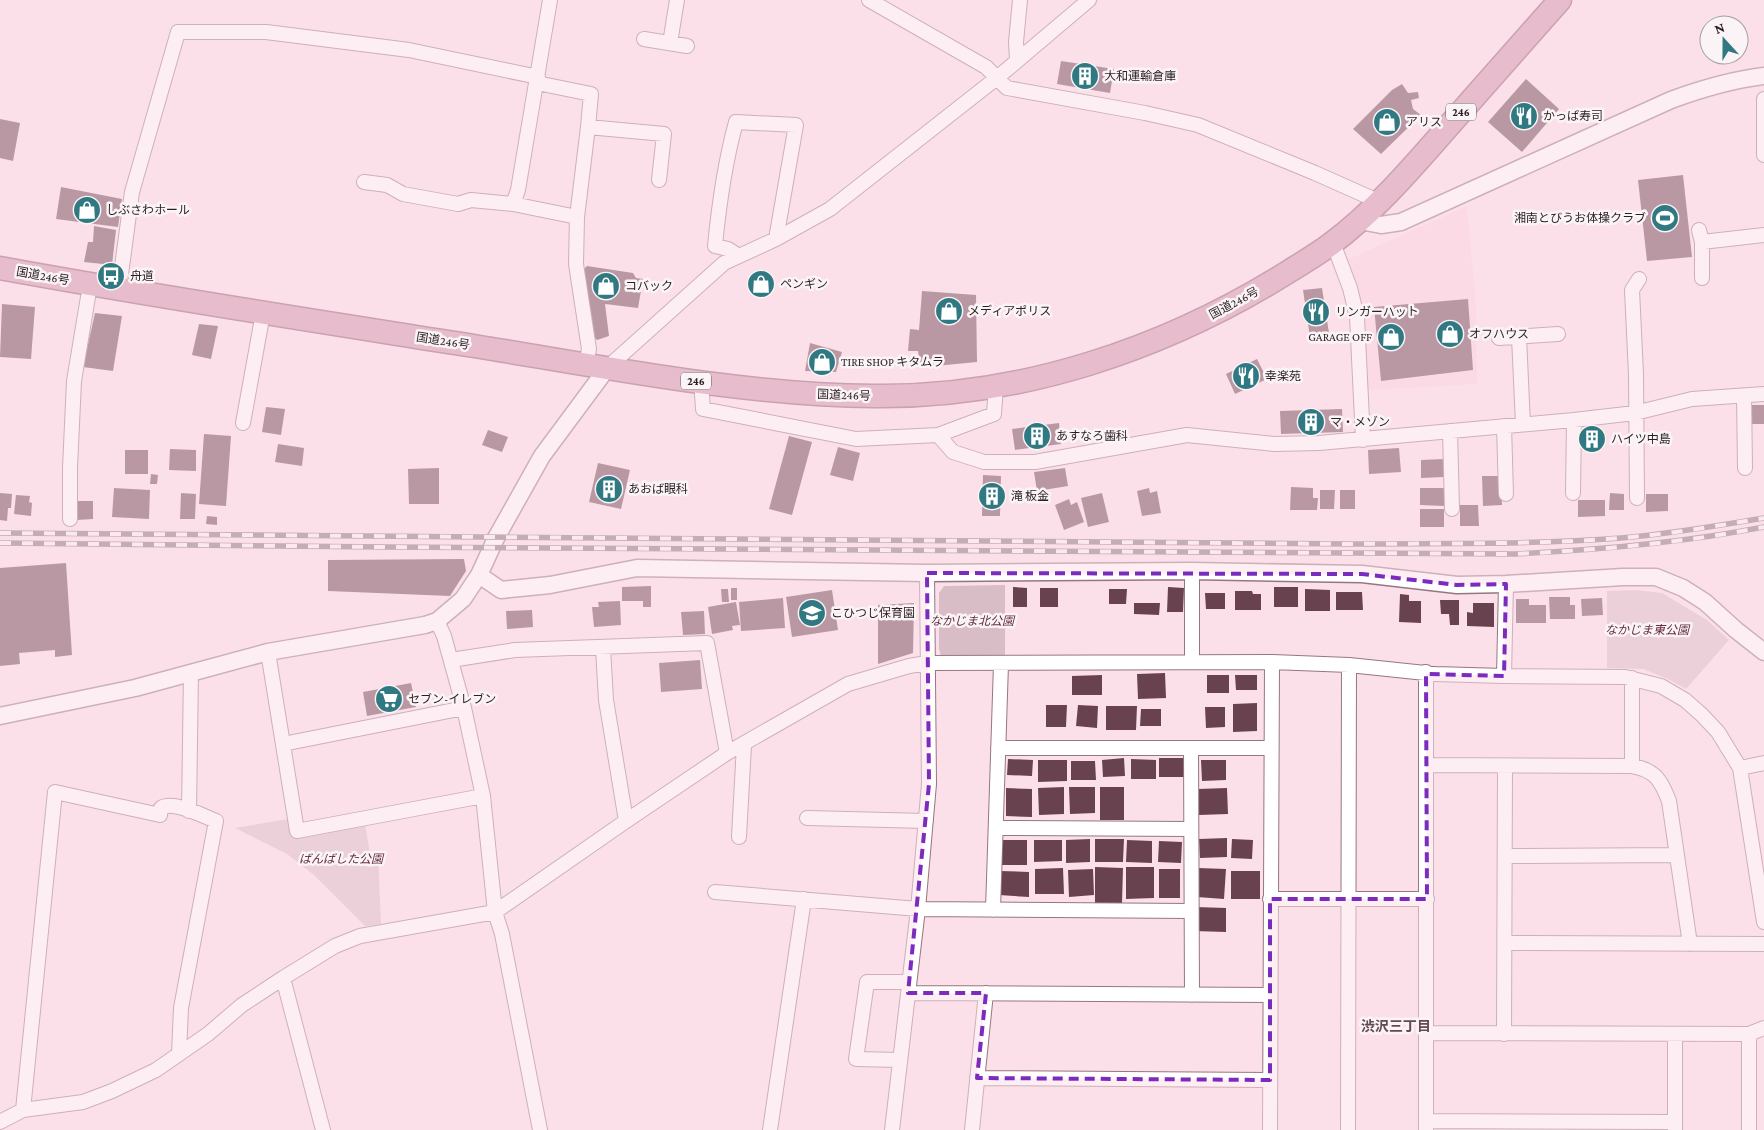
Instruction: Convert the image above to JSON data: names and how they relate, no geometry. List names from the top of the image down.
{
  "streets": {
    "highway": ["246", "国道246号"]
  },
  "districts": ["渋沢三丁目"],
  "parks": ["なかじま北公園", "なかじま東公園", "ばんばした公園"],
  "places": {
    "building": [
      "大和運輸倉庫",
      "マ・メゾン",
      "あすなろ歯科",
      "ハイツ中島",
      "あおば眼科",
      "滝 板金"
    ],
    "restaurant": ["かっぱ寿司", "リンガーハット", "幸楽苑"],
    "shop": [
      "アリス",
      "しぶさわホール",
      "ペンギン",
      "コバック",
      "メディアポリス",
      "オフハウス",
      "GARAGE OFF",
      "TIRE SHOP キタムラ"
    ],
    "sports": ["湘南とびうお体操クラブ"],
    "bus stop": ["舟道"],
    "school or university": ["こひつじ保育園"],
    "supermarket": ["セブン-イレブン"]
  },
  "north": "top"
}
